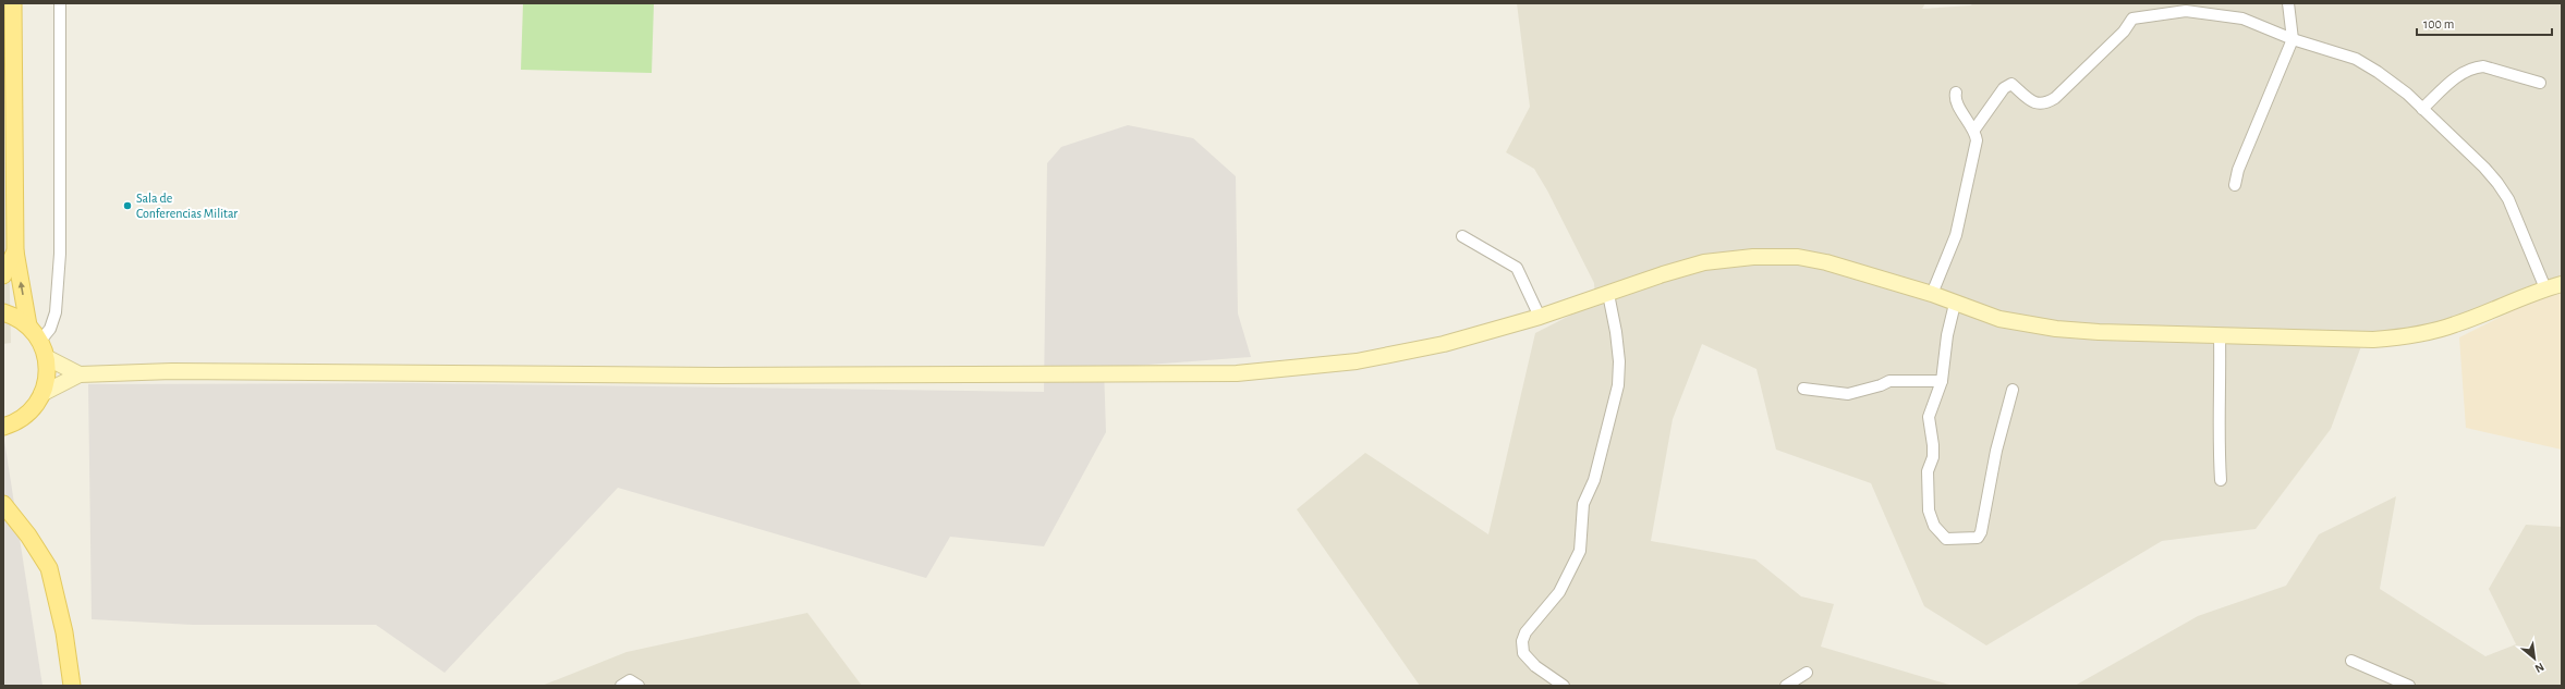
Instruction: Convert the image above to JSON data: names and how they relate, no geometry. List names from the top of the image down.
{
  "places": ["Sala de Conferencias Militar"],
  "scale_bar": "100 m",
  "north": "bottom right"
}
